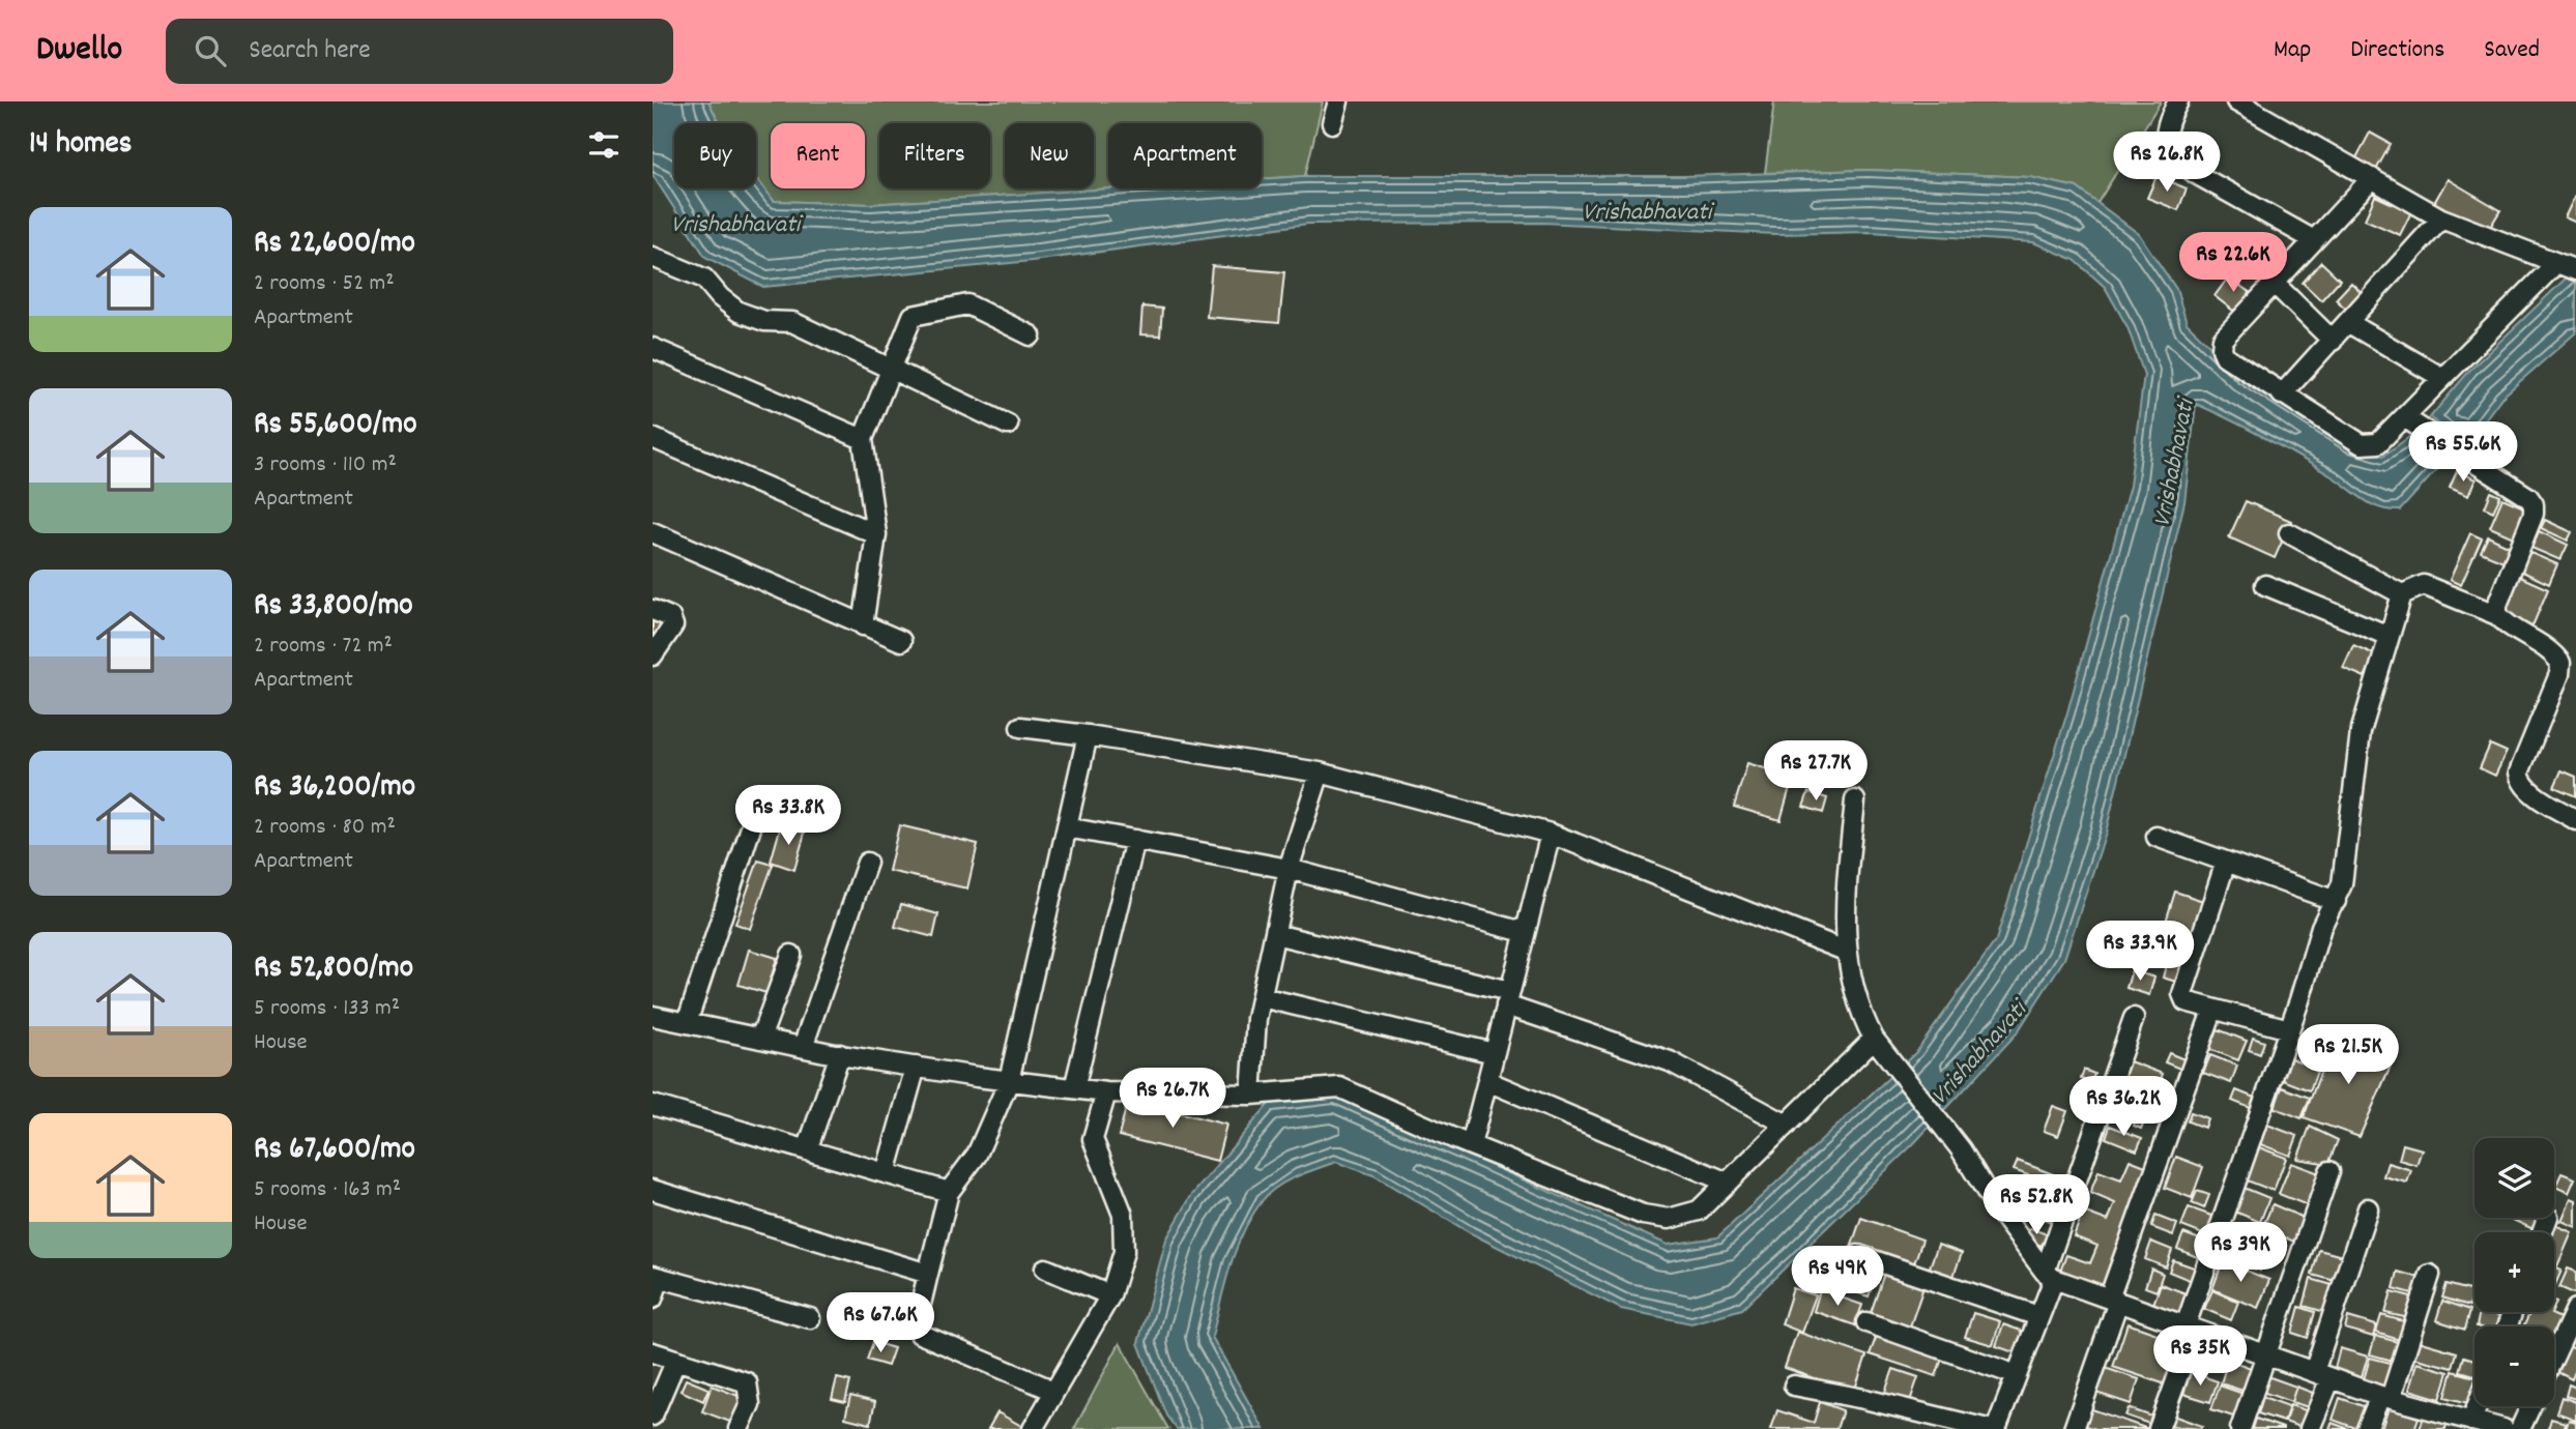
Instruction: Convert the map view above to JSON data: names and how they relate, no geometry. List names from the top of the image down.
{
  "water": ["Vrishabhavati"],
  "page": {
    "header": "Dwello",
    "search": "Search here",
    "nav": ["Map", "Directions", "Saved"],
    "heading": "14 homes",
    "chip": [
      "Buy",
      "Rent",
      "Filters",
      "New",
      "Apartment"
    ],
    "price": [
      "Rs 26.8K",
      "Rs 22.6K",
      "Rs 55.6K",
      "Rs 27.7K",
      "Rs 33.8K",
      "Rs 33.9K",
      "Rs 21.5K",
      "Rs 26.7K",
      "Rs 36.2K",
      "Rs 52.8K",
      "Rs 39K",
      "Rs 49K",
      "Rs 67.6K",
      "Rs 35K"
    ],
    "list": [
      {
        "name": "Rs 22,600/mo",
        "note": "2 rooms · 52 m² · Apartment"
      },
      {
        "name": "Rs 55,600/mo",
        "note": "3 rooms · 110 m² · Apartment"
      },
      {
        "name": "Rs 33,800/mo",
        "note": "2 rooms · 72 m² · Apartment"
      },
      {
        "name": "Rs 36,200/mo",
        "note": "2 rooms · 80 m² · Apartment"
      },
      {
        "name": "Rs 52,800/mo",
        "note": "5 rooms · 133 m² · House"
      },
      {
        "name": "Rs 67,600/mo",
        "note": "5 rooms · 163 m² · House"
      }
    ],
    "map_buttons": ["+", "−"]
  }
}
